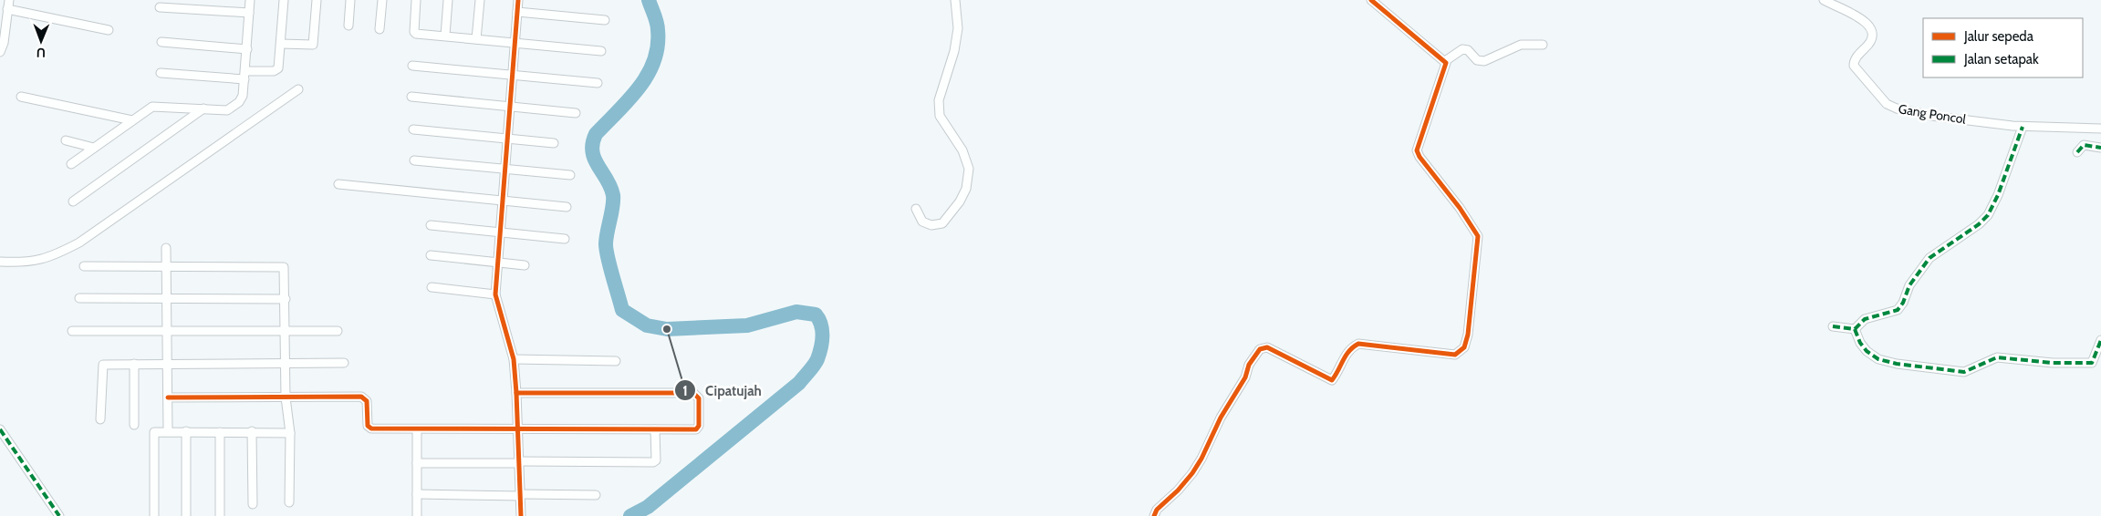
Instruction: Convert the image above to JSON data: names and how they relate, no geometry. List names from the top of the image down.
{
  "streets": {
    "street": ["Gang Poncol"]
  },
  "places": ["Cipatujah"],
  "legend": ["Jalur sepeda", "Jalan setapak"],
  "north": "bottom"
}
